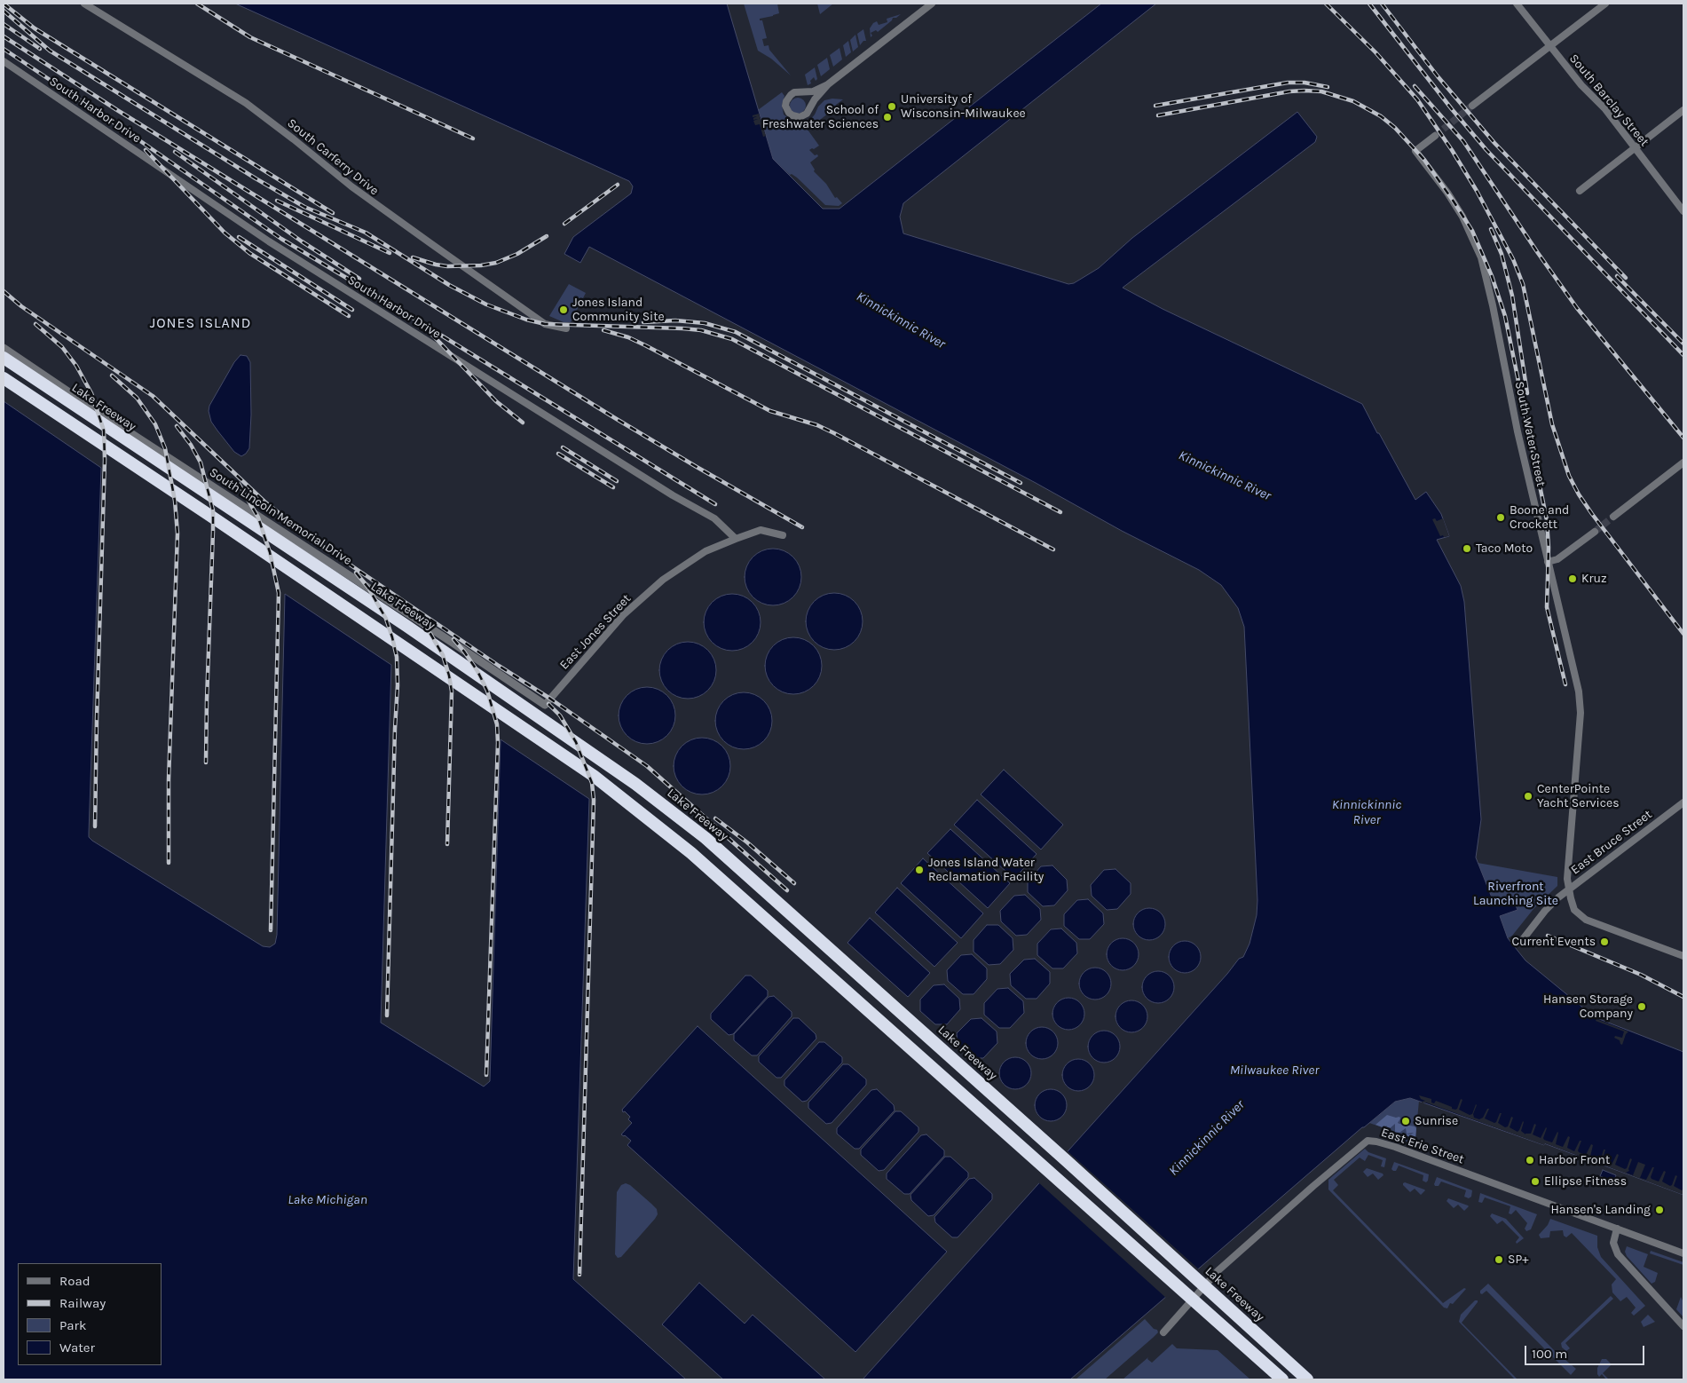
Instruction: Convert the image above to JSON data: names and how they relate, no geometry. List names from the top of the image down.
{
  "streets": {
    "highway": ["Lake Freeway"],
    "street": [
      "South Barclay Street",
      "South Harbor Drive",
      "South Carferry Drive",
      "South Water Street",
      "South Lincoln Memorial Drive",
      "East Jones Street",
      "East Bruce Street",
      "East Erie Street"
    ]
  },
  "crossings": [
    ["South Harbor Drive", "East Jones Street"],
    ["South Water Street", "East Bruce Street"],
    ["South Lincoln Memorial Drive", "East Jones Street"]
  ],
  "districts": ["JONES ISLAND"],
  "water": ["Kinnickinnic River", "Milwaukee River", "Lake Michigan"],
  "parks": ["Riverfront Launching Site"],
  "places": [
    "University of Wisconsin-Milwaukee",
    "School of Freshwater Sciences",
    "Jones Island Community Site",
    "Boone and Crockett",
    "Taco Moto",
    "Kruz",
    "CenterPointe Yacht Services",
    "Jones Island Water Reclamation Facility",
    "Current Events",
    "Hansen Storage Company",
    "Sunrise",
    "Harbor Front",
    "Ellipse Fitness",
    "Hansen's Landing",
    "SP+"
  ],
  "legend": [
    "Road",
    "Railway",
    "Park",
    "Water"
  ],
  "scale_bar": "100 m"
}
